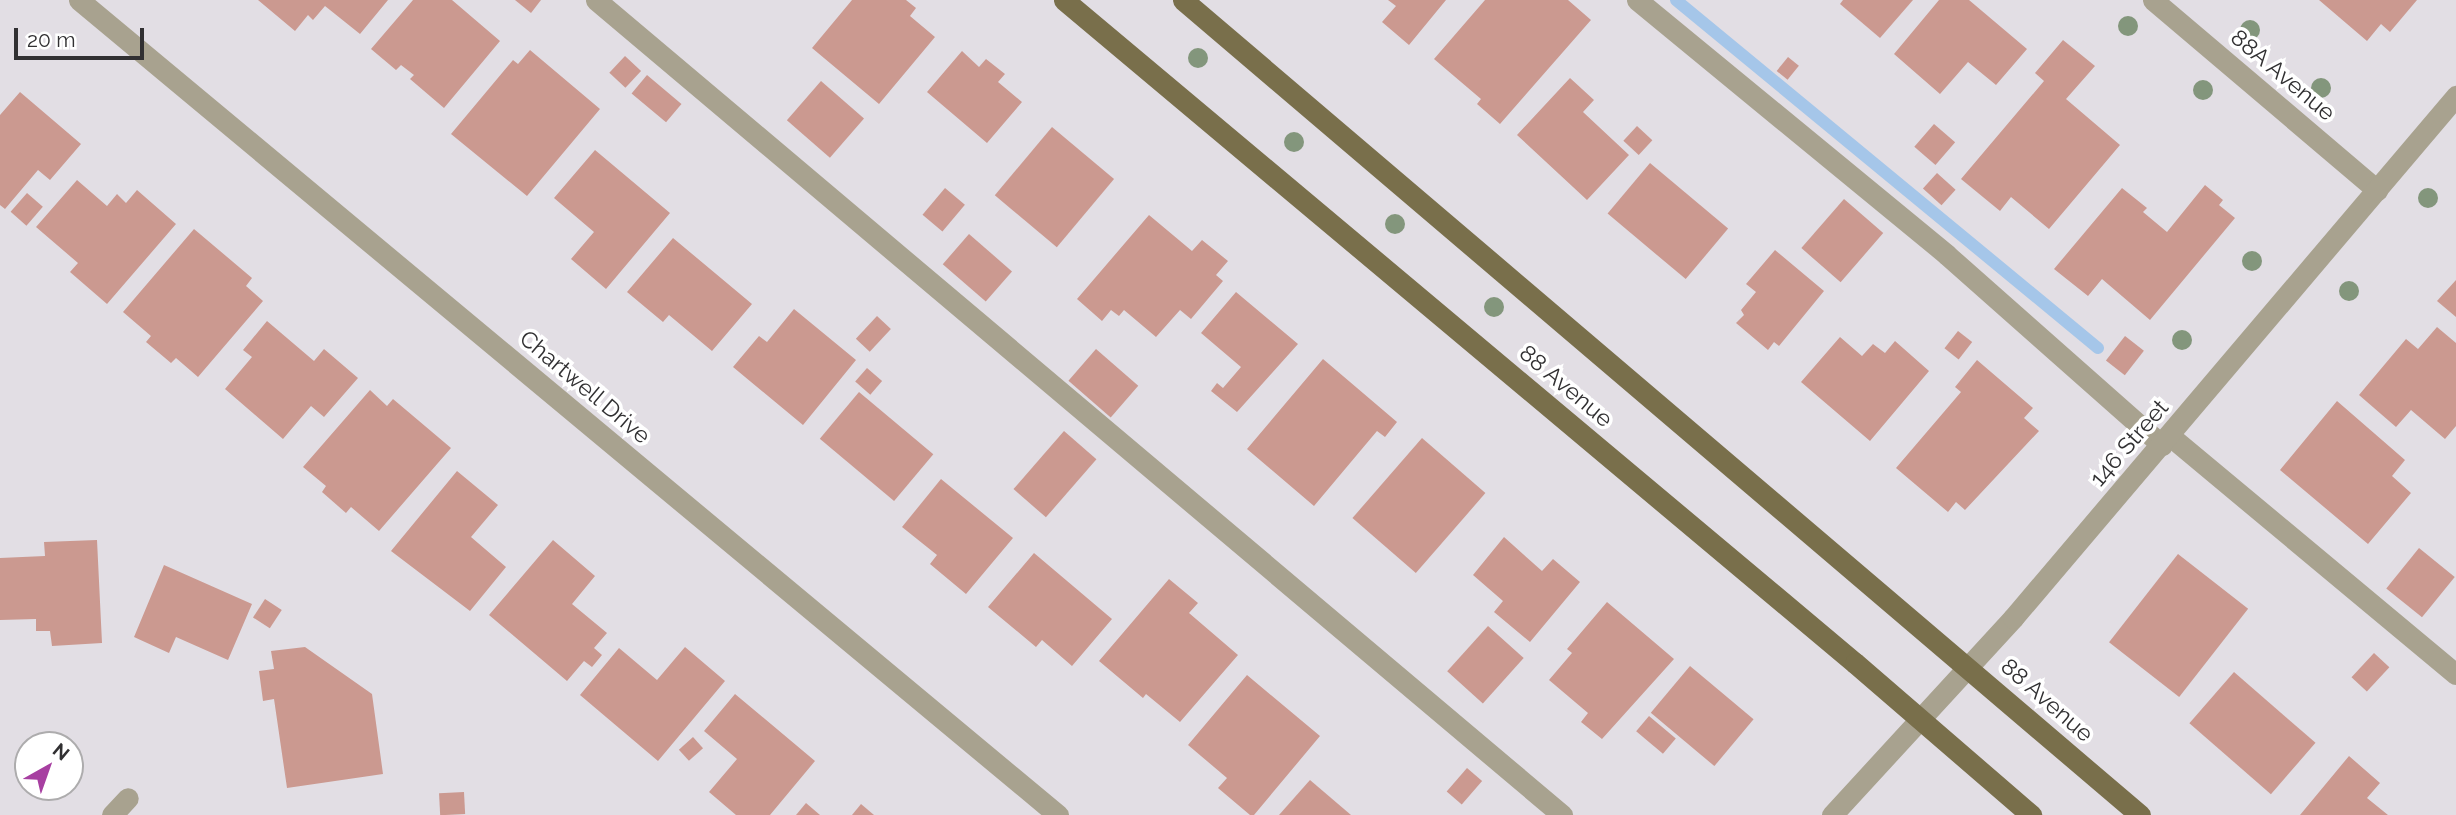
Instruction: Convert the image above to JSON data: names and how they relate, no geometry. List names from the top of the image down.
{
  "streets": {
    "main road": ["88 Avenue"],
    "street": ["88A Avenue", "Chartwell Drive", "146 Street"]
  },
  "crossings": [
    ["88A Avenue", "146 Street"],
    ["88 Avenue", "146 Street"]
  ],
  "scale_bar": "20 m",
  "north": "top right"
}
